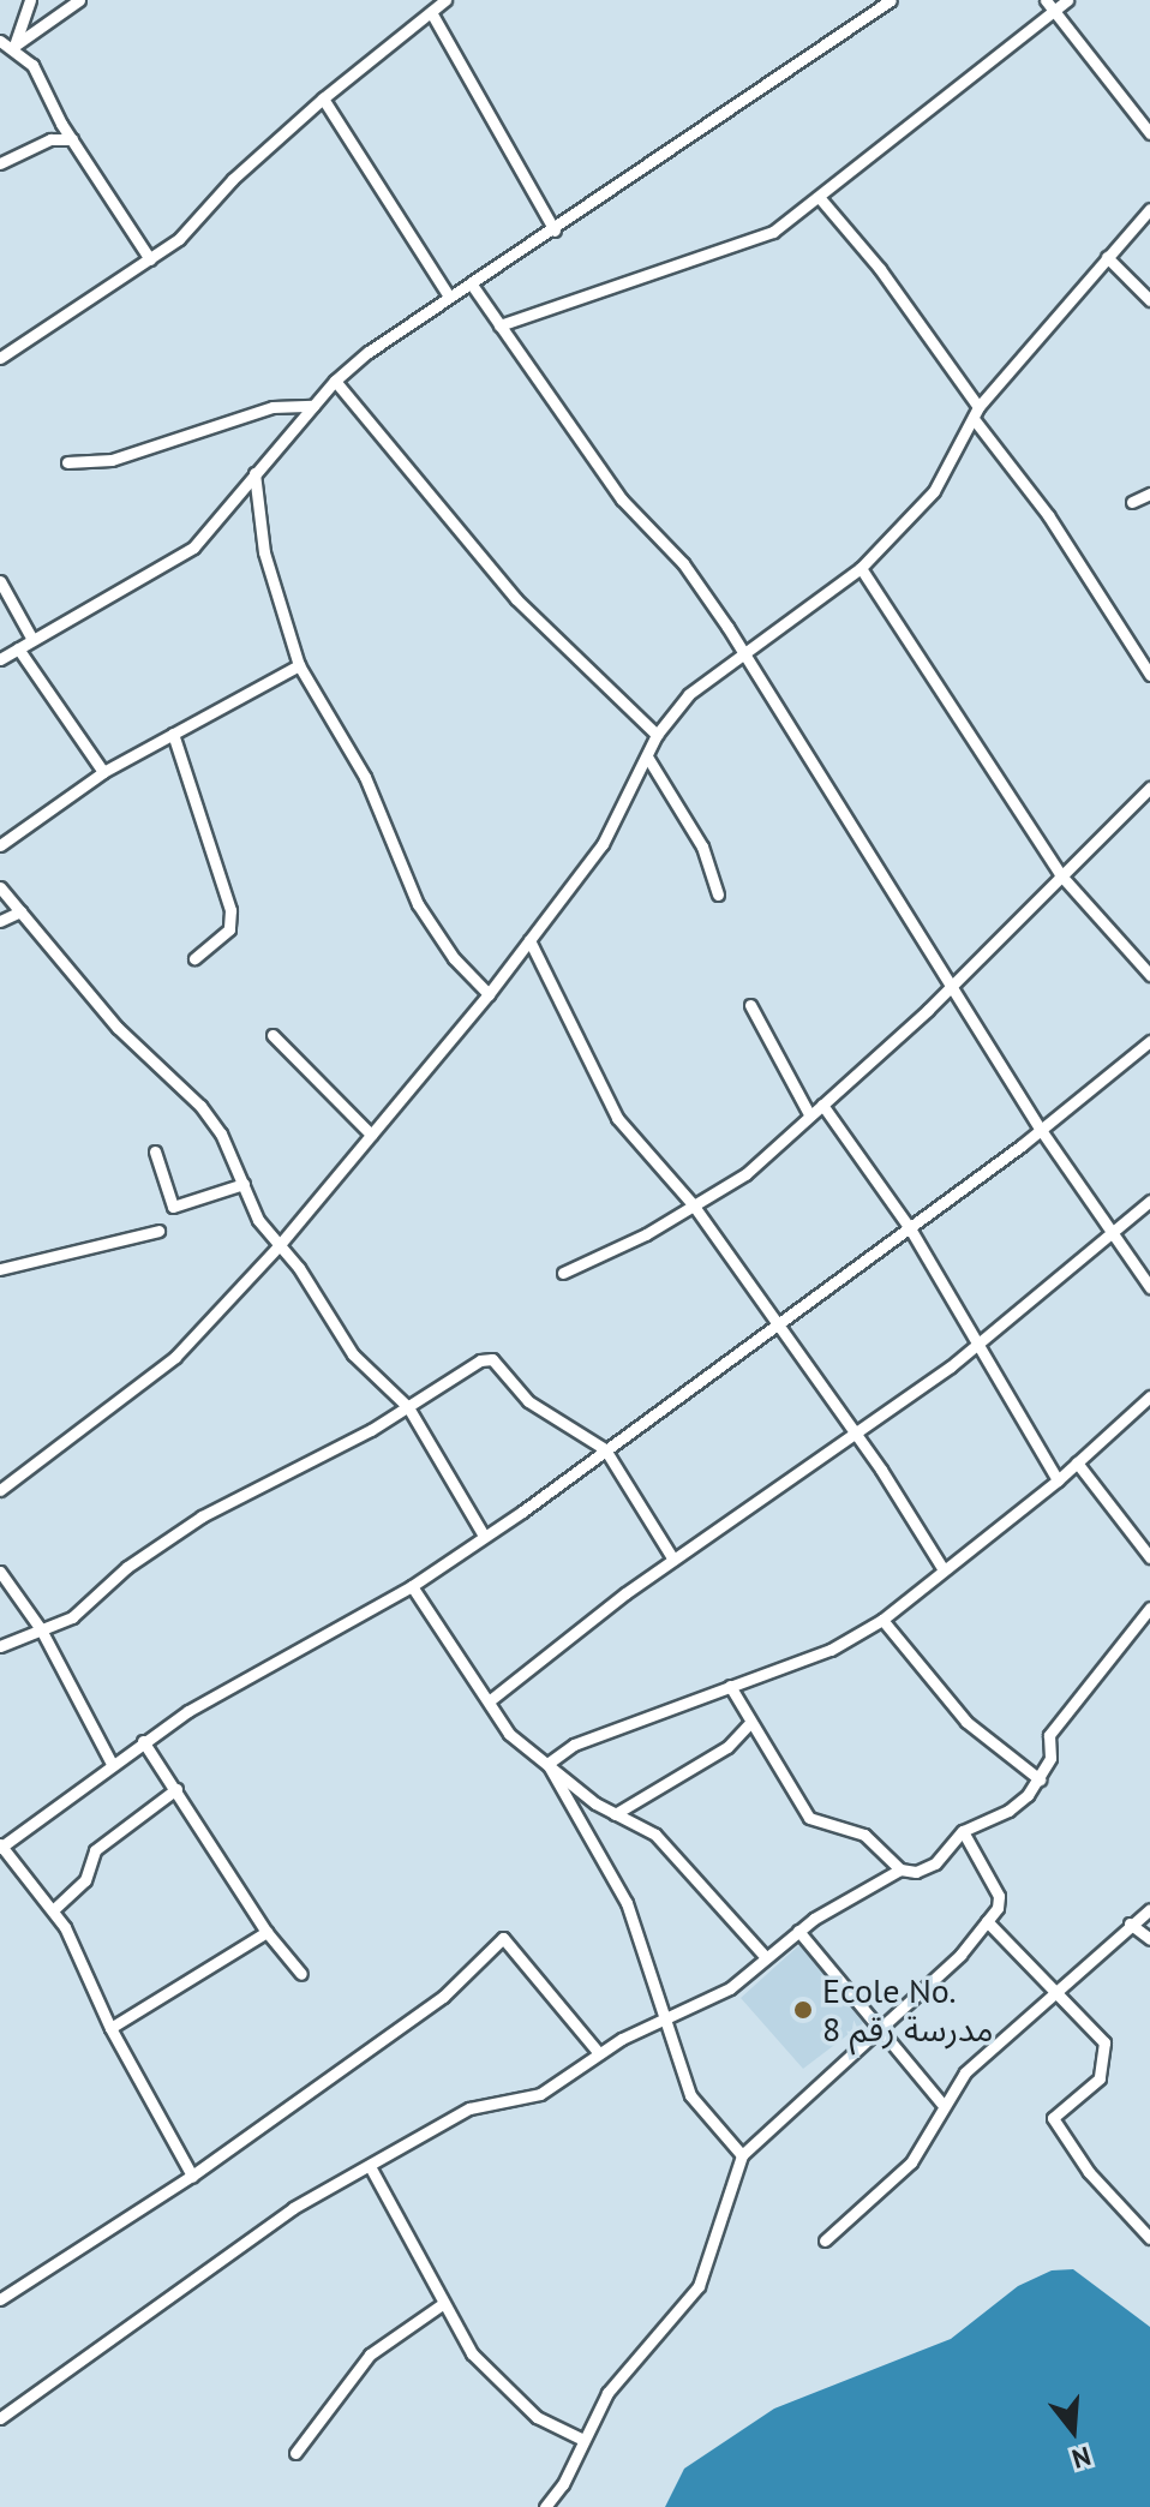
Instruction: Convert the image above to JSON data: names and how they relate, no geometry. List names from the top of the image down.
{
  "places": ["Ecole No. 8 مدرسة رقم"],
  "north": "bottom"
}
